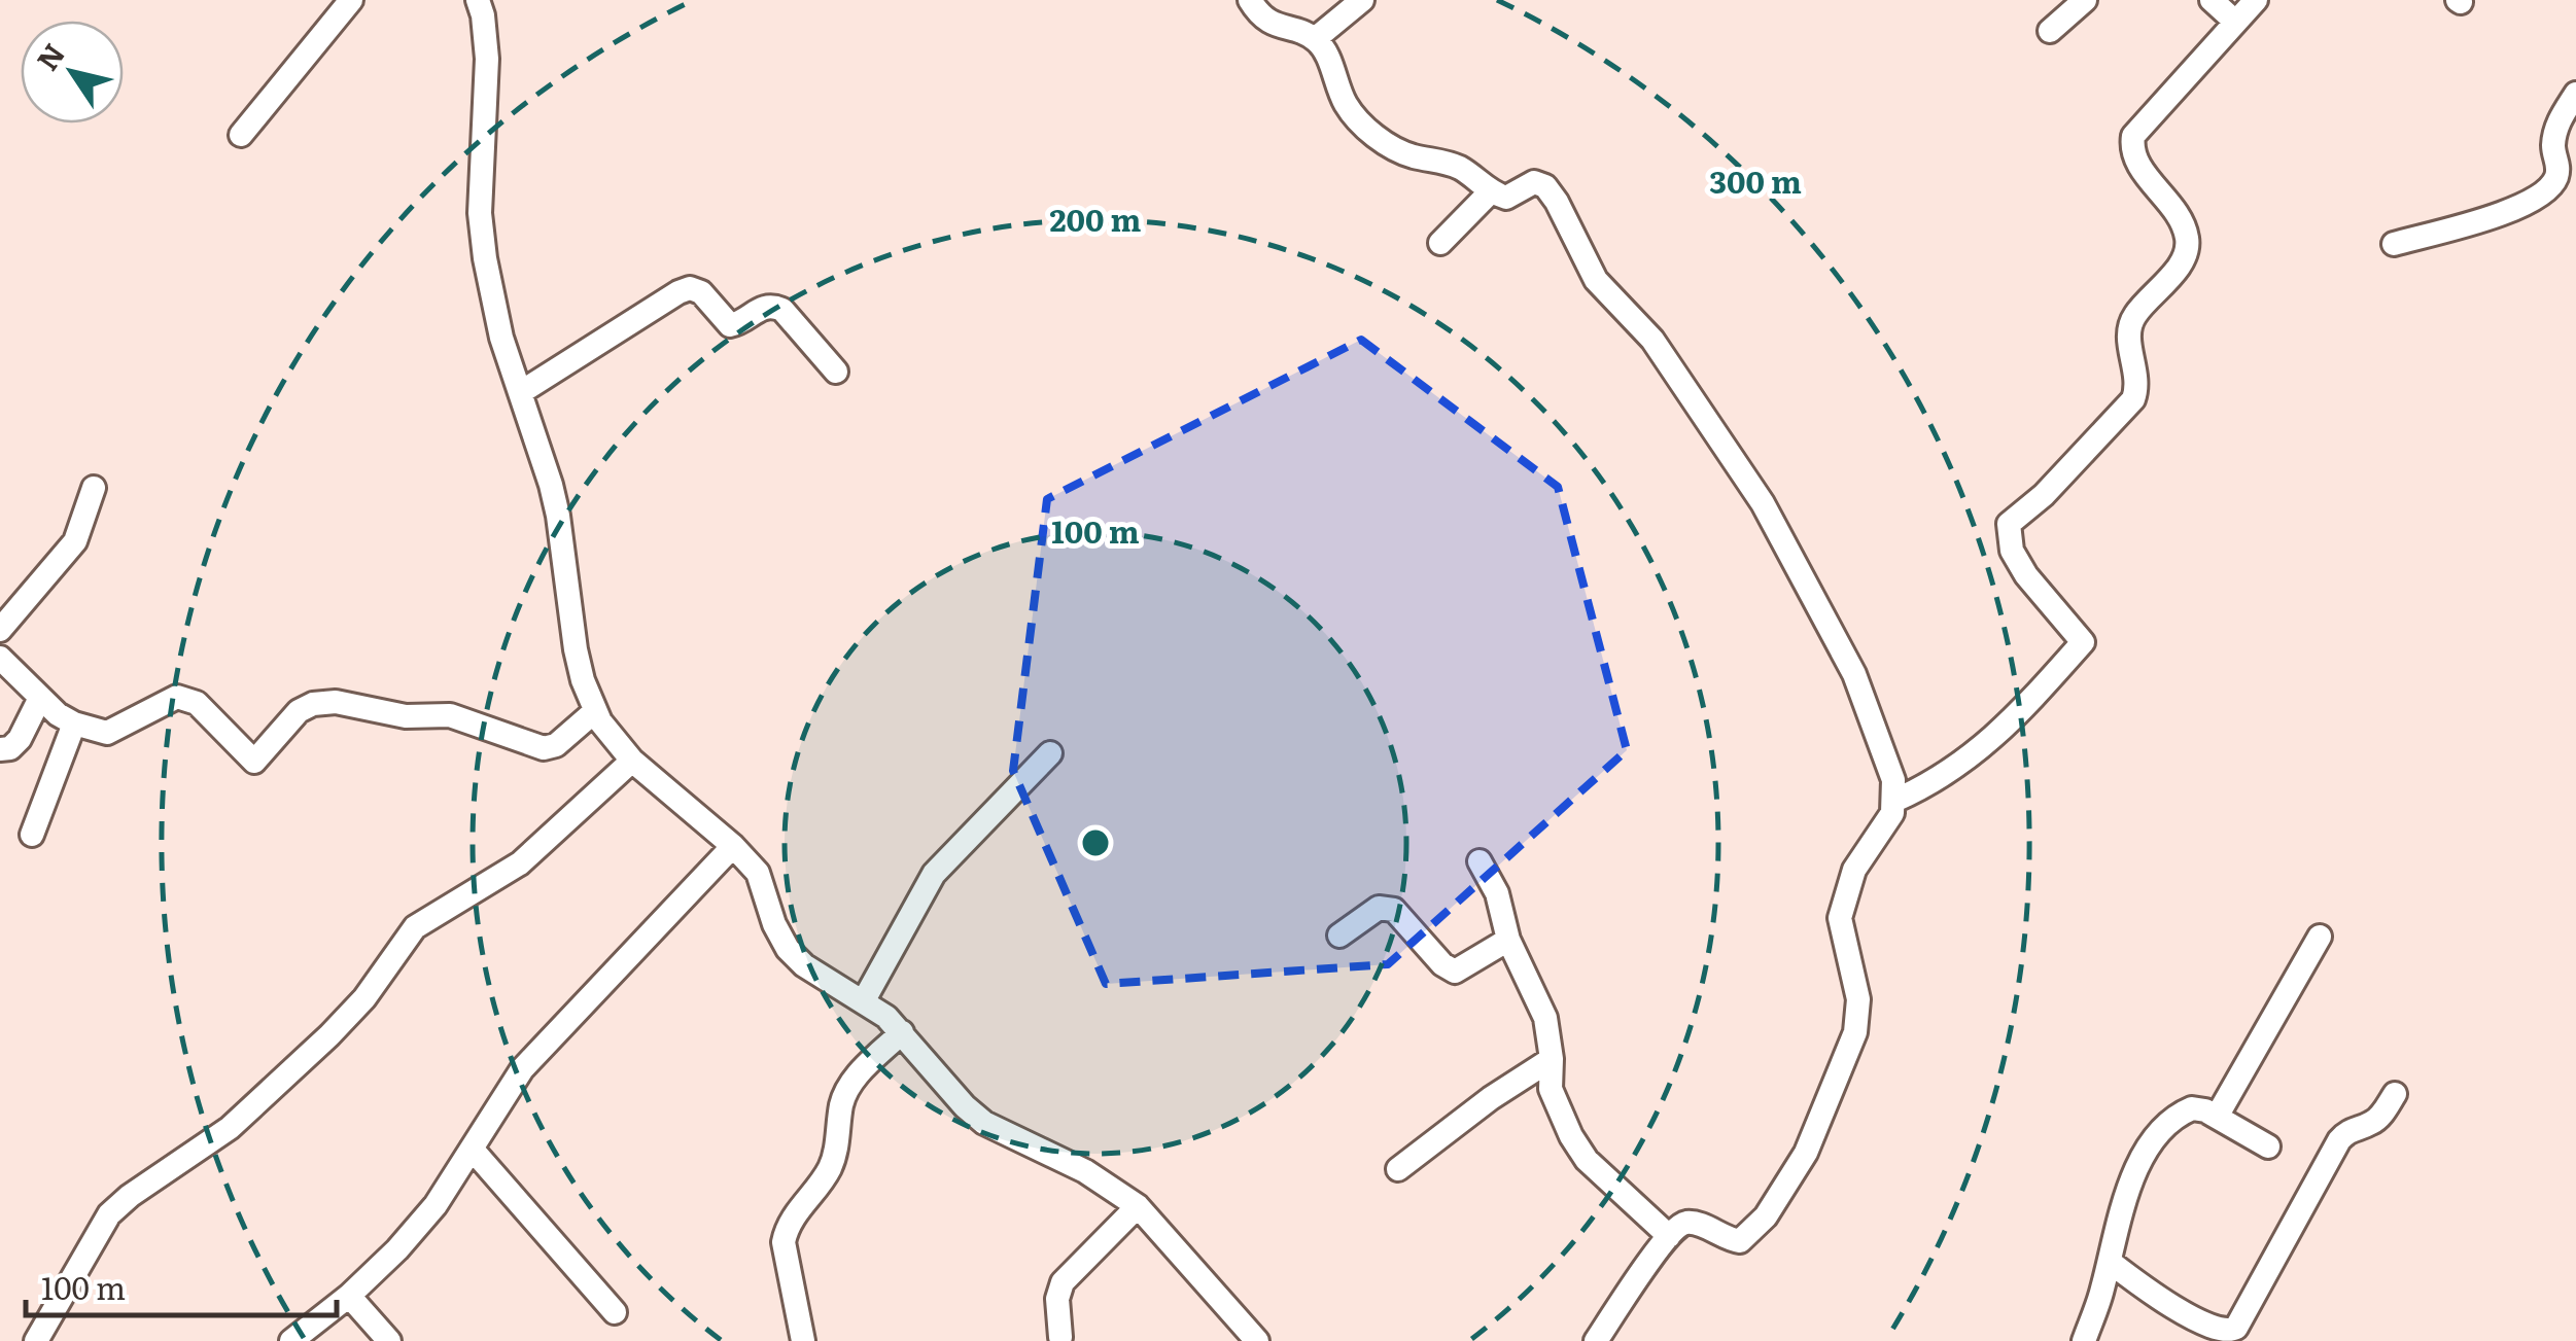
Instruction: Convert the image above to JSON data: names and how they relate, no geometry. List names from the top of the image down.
{
  "scale_bar": "100 m",
  "north": "top left",
  "rings": ["300 m", "200 m", "100 m"]
}
